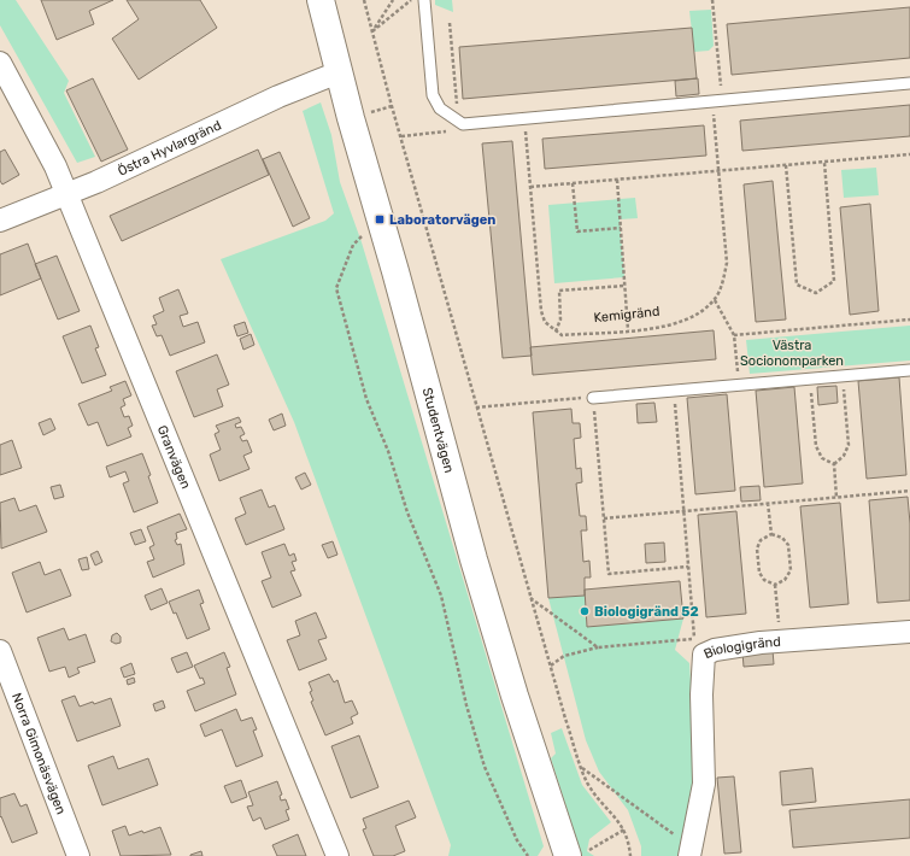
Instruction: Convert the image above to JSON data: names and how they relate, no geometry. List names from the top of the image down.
{
  "streets": {
    "street": [
      "Östra Hyvlargränd",
      "Studentvägen",
      "Granvägen",
      "Biologigränd",
      "Norra Gimonäsvägen"
    ],
    "path": ["Kemigränd"]
  },
  "crossings": [
    ["Östra Hyvlargränd", "Studentvägen"],
    ["Östra Hyvlargränd", "Granvägen"]
  ],
  "parks": ["Västra Socionomparken"],
  "places": {
    "transit": ["Laboratorvägen"],
    "other": ["Biologigränd 52"]
  }
}
